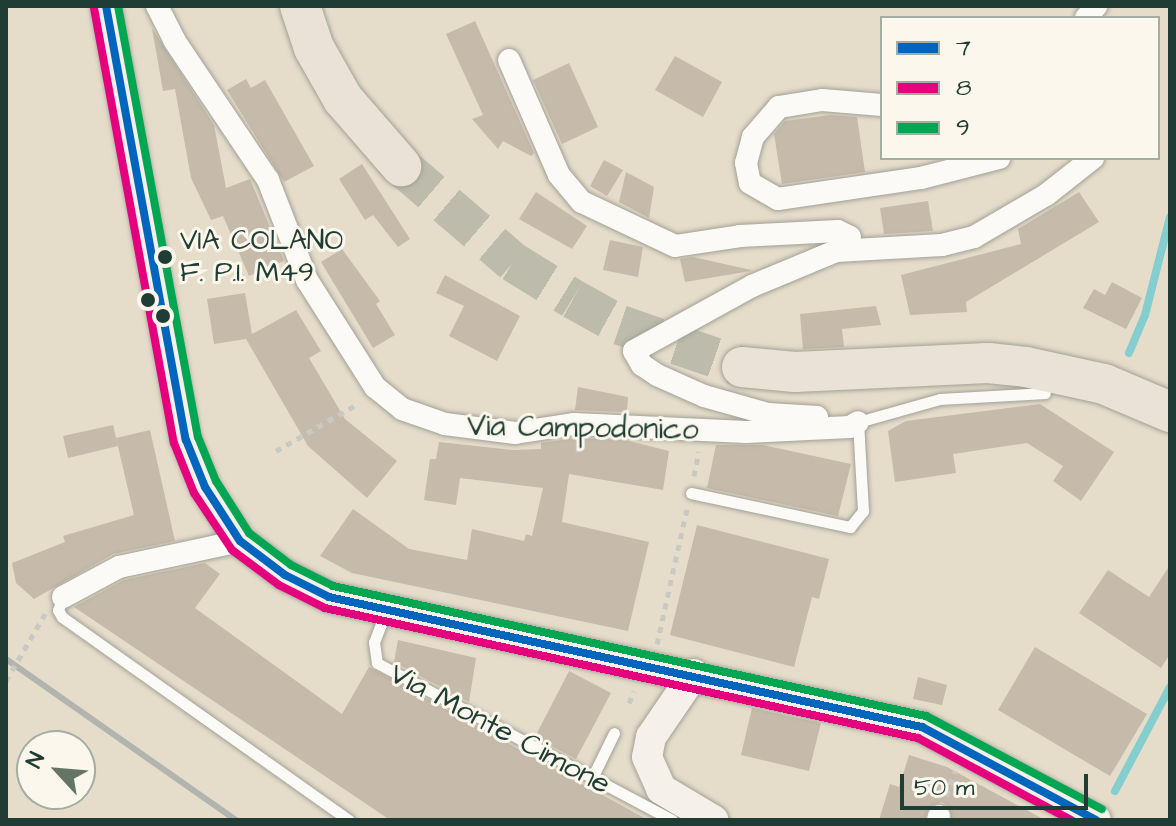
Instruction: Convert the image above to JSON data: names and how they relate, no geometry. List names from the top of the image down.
{
  "streets": {
    "street": ["Via Campodonico"],
    "lane": ["Via Monte Cimone"]
  },
  "places": ["VIA COLANO F. P.I. M49"],
  "lines": ["transit line 7", "transit line 9", "transit line 8"],
  "legend": ["7", "8", "9"],
  "scale_bar": "50 m",
  "north": "top left"
}
